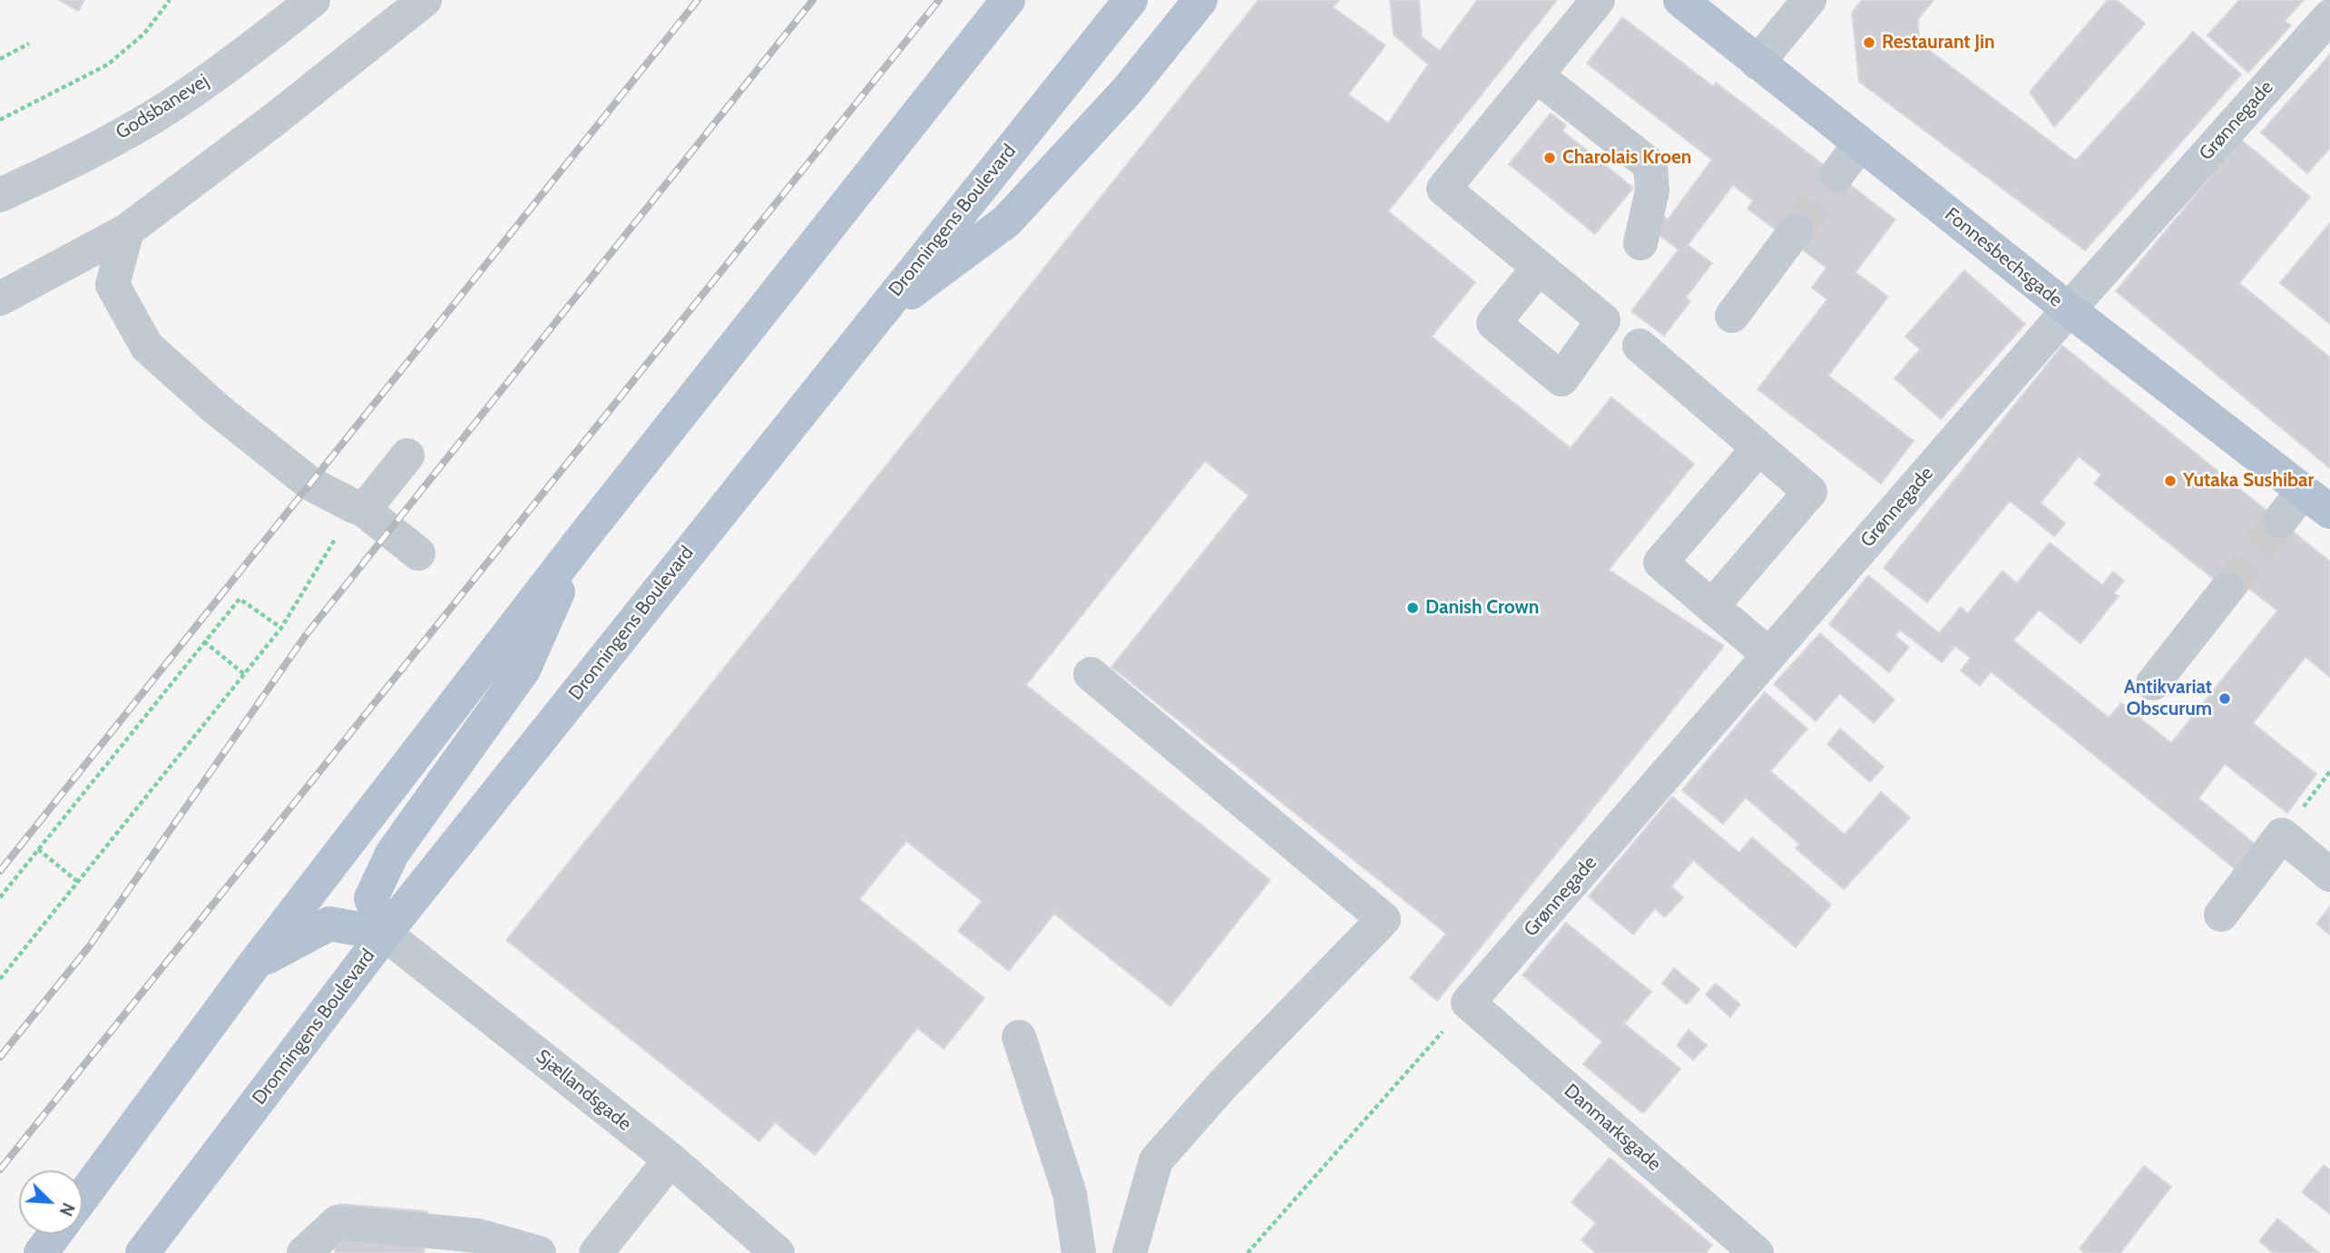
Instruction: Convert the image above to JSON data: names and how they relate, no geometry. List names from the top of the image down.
{
  "streets": {
    "main road": ["Dronningens Boulevard", "Fonnesbechsgade"],
    "street": [
      "Godsbanevej",
      "Grønnegade",
      "Sjællandsgade",
      "Danmarksgade"
    ]
  },
  "crossings": [
    ["Grønnegade", "Fonnesbechsgade"],
    ["Grønnegade", "Danmarksgade"],
    ["Dronningens Boulevard", "Sjællandsgade"]
  ],
  "places": [
    "Restaurant Jin",
    "Charolais Kroen",
    "Yutaka Sushibar",
    "Danish Crown",
    "Antikvariat Obscurum"
  ],
  "north": "bottom right"
}
